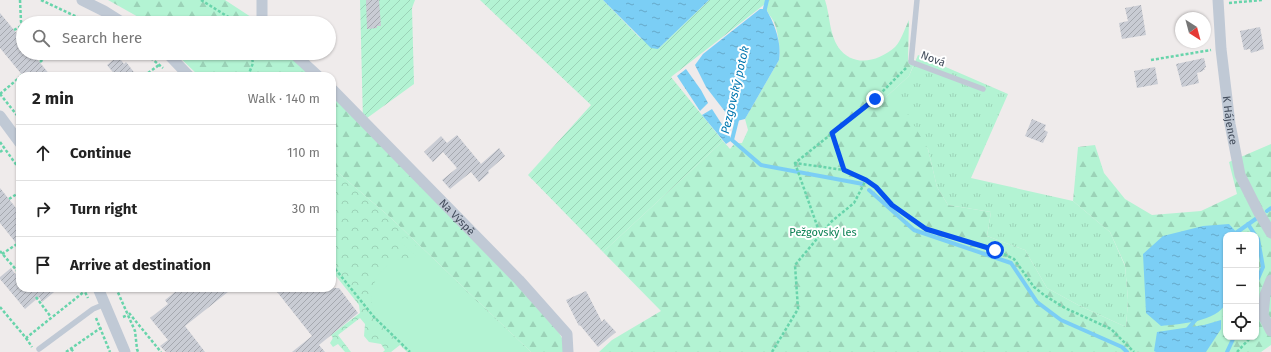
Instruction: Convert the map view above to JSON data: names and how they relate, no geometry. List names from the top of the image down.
{
  "streets": {
    "street": ["K Hájence", "Na Výspě"],
    "lane": ["Nová"]
  },
  "water": ["Pezgovský potok"],
  "parks": ["Pežgovský les"],
  "north": "bottom right",
  "page": {
    "search": "Search here",
    "heading": ["2 min", "Walk · 140 m"],
    "list": [
      ["Continue", "110 m"],
      ["Turn right", "30 m"],
      "Arrive at destination"
    ],
    "map_buttons": ["+", "−"]
  }
}
